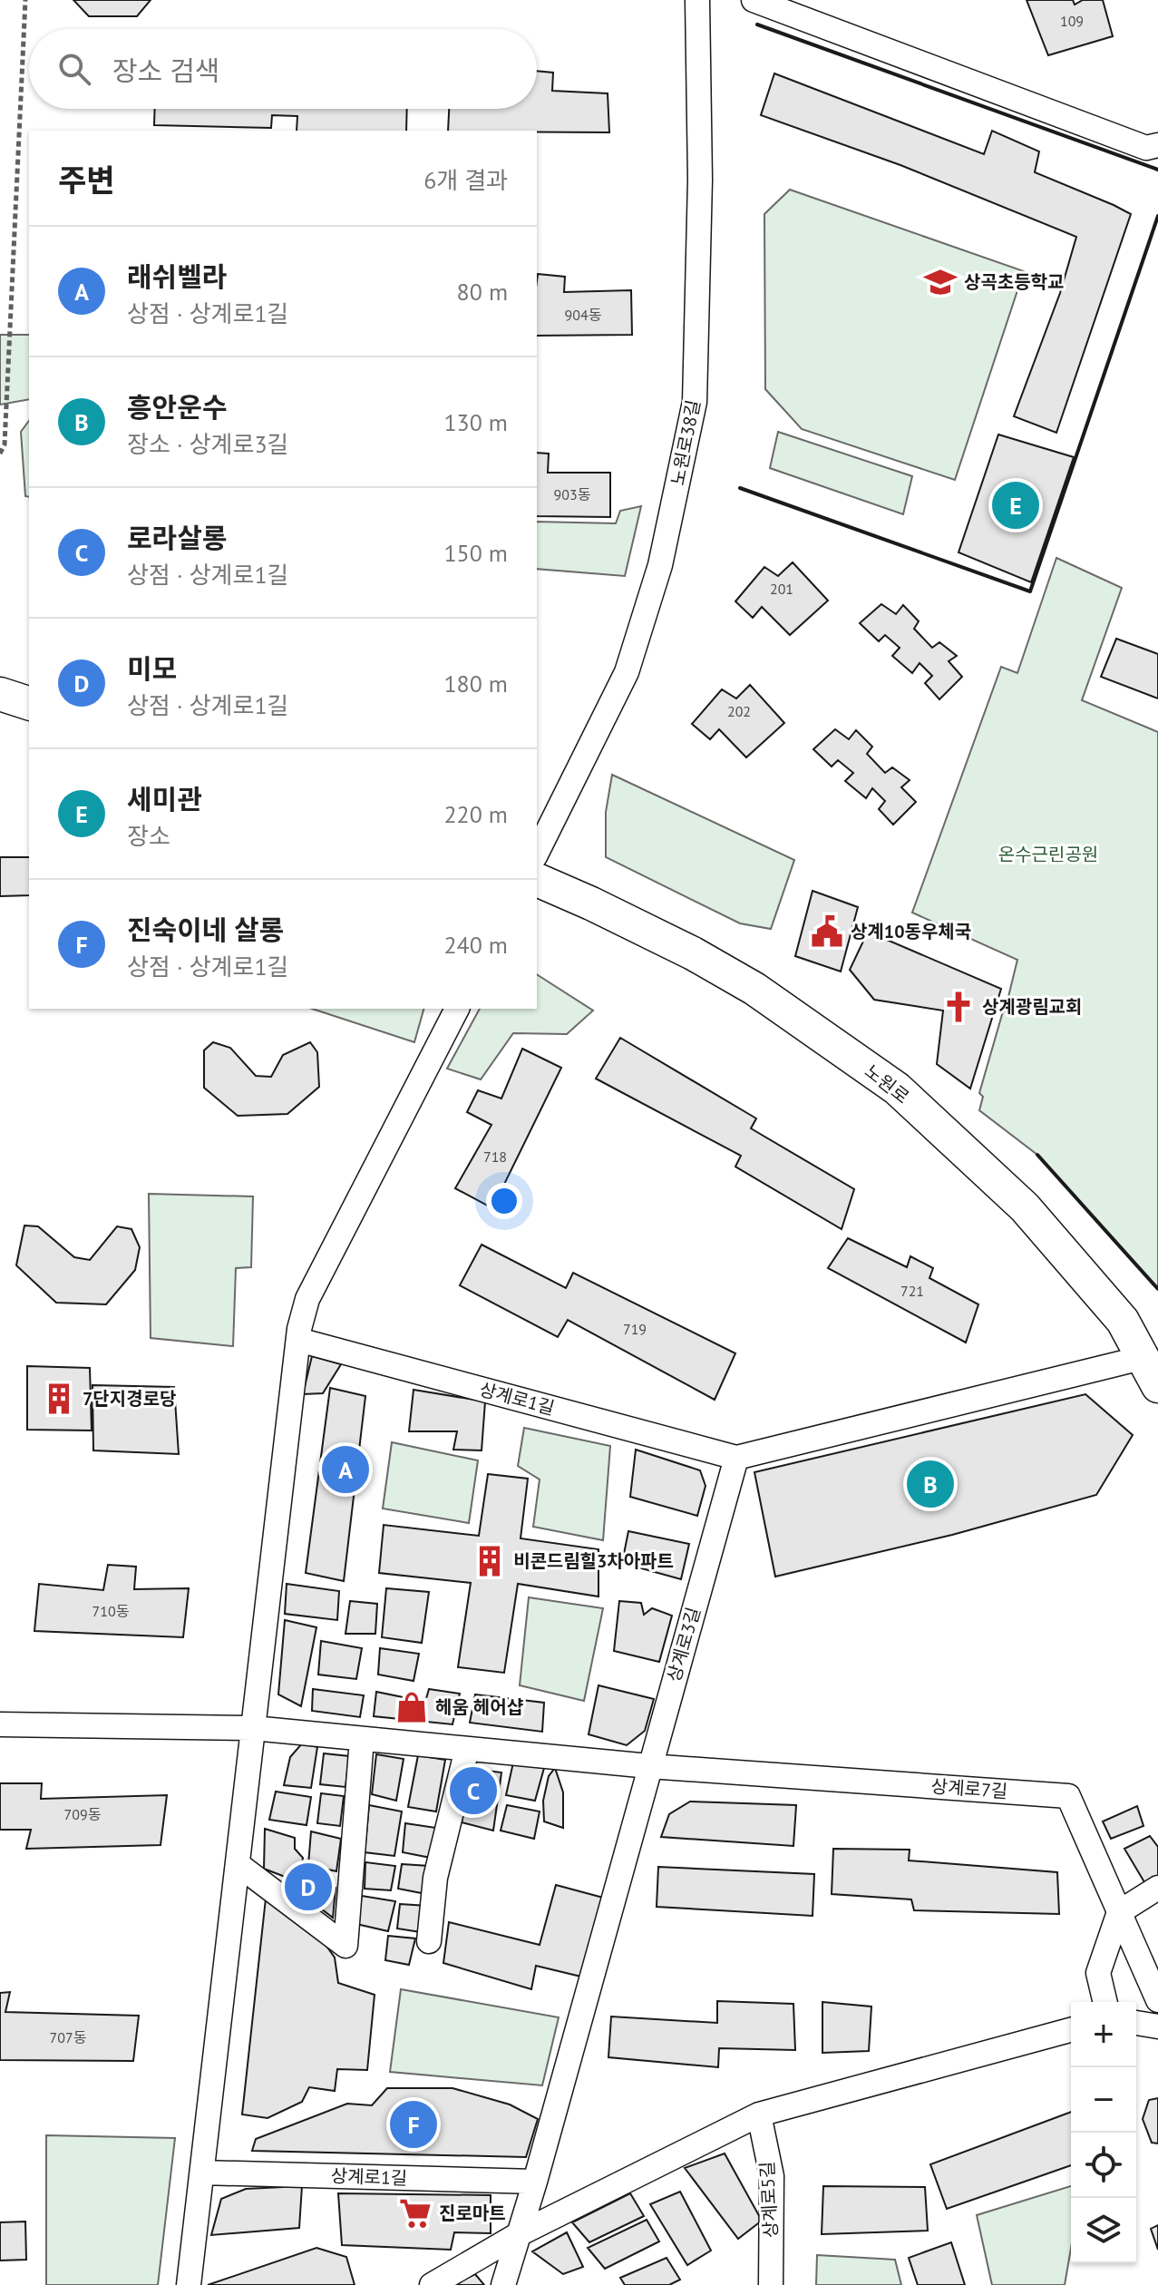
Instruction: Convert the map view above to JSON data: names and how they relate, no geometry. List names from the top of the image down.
{
  "streets": {
    "main road": ["노원로"],
    "street": [
      "노원로38길",
      "상계로1길",
      "상계로3길",
      "상계로7길",
      "상계로5길"
    ]
  },
  "crossings": [
    ["상계로1길", "상계로3길"],
    ["상계로3길", "상계로7길"]
  ],
  "parks": ["온수근린공원"],
  "places": {
    "school or university": ["상곡초등학교"],
    "public building": ["상계10동우체국"],
    "church": ["상계광림교회"],
    "building": ["7단지경로당", "비콘드림힐3차아파트"],
    "shop": ["헤움 헤어샵"],
    "supermarket": ["진로마트"]
  },
  "house_numbers": [
    "109",
    "904동",
    "903동",
    "201",
    "202",
    "718",
    "721",
    "719",
    "710동",
    "709동",
    "707동"
  ],
  "page": {
    "search": "장소 검색",
    "heading": ["주변", "6개 결과"],
    "list": [
      {
        "mark": "A",
        "name": "래쉬벨라",
        "note": "상점 · 상계로1길",
        "value": "80 m"
      },
      {
        "mark": "B",
        "name": "흥안운수",
        "note": "장소 · 상계로3길",
        "value": "130 m"
      },
      {
        "mark": "C",
        "name": "로라살롱",
        "note": "상점 · 상계로1길",
        "value": "150 m"
      },
      {
        "mark": "D",
        "name": "미모",
        "note": "상점 · 상계로1길",
        "value": "180 m"
      },
      {
        "mark": "E",
        "name": "세미관",
        "note": "장소",
        "value": "220 m"
      },
      {
        "mark": "F",
        "name": "진숙이네 살롱",
        "note": "상점 · 상계로1길",
        "value": "240 m"
      }
    ],
    "pins": [
      "E",
      "A",
      "B",
      "C",
      "D",
      "F"
    ],
    "map_buttons": ["+", "−"]
  }
}
